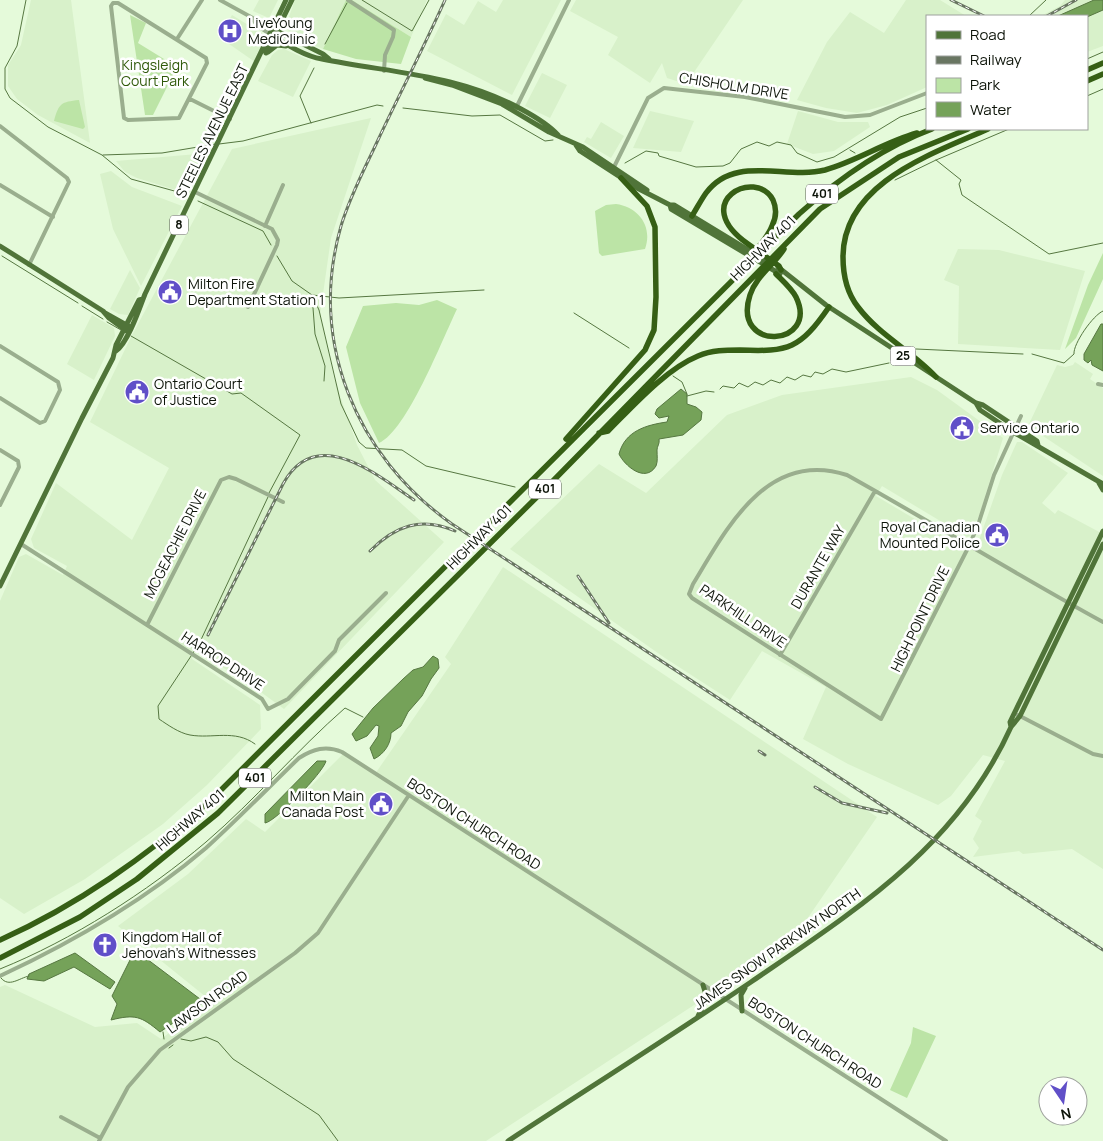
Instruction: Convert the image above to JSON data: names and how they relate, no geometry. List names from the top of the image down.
{
  "streets": {
    "highway": ["401", "HIGHWAY 401"],
    "main road": [
      "STEELES AVENUE EAST",
      "8",
      "25",
      "JAMES SNOW PARKWAY NORTH"
    ],
    "street": [
      "CHISHOLM DRIVE",
      "MCGEACHIE DRIVE",
      "DURANTE WAY",
      "PARKHILL DRIVE",
      "HIGH POINT DRIVE",
      "HARROP DRIVE",
      "BOSTON CHURCH ROAD",
      "LAWSON ROAD"
    ]
  },
  "crossings": [
    ["CHISHOLM DRIVE", "25"],
    ["STEELES AVENUE EAST", "25"],
    ["STEELES AVENUE EAST", "HARROP DRIVE"],
    ["25", "HIGH POINT DRIVE"],
    ["MCGEACHIE DRIVE", "HARROP DRIVE"],
    ["DURANTE WAY", "PARKHILL DRIVE"],
    ["PARKHILL DRIVE", "HIGH POINT DRIVE"],
    ["PARKHILL DRIVE", "JAMES SNOW PARKWAY NORTH"],
    ["BOSTON CHURCH ROAD", "JAMES SNOW PARKWAY NORTH"],
    ["BOSTON CHURCH ROAD", "LAWSON ROAD"]
  ],
  "parks": ["Kingsleigh Court Park"],
  "places": {
    "hospital": ["LiveYoung MediClinic"],
    "public building": [
      "Milton Fire Department Station 1",
      "Ontario Court of Justice",
      "Service Ontario",
      "Royal Canadian Mounted Police",
      "Milton Main Canada Post"
    ],
    "church": ["Kingdom Hall of Jehovah's Witnesses"]
  },
  "legend": [
    "Road",
    "Railway",
    "Park",
    "Water"
  ],
  "north": "bottom"
}
